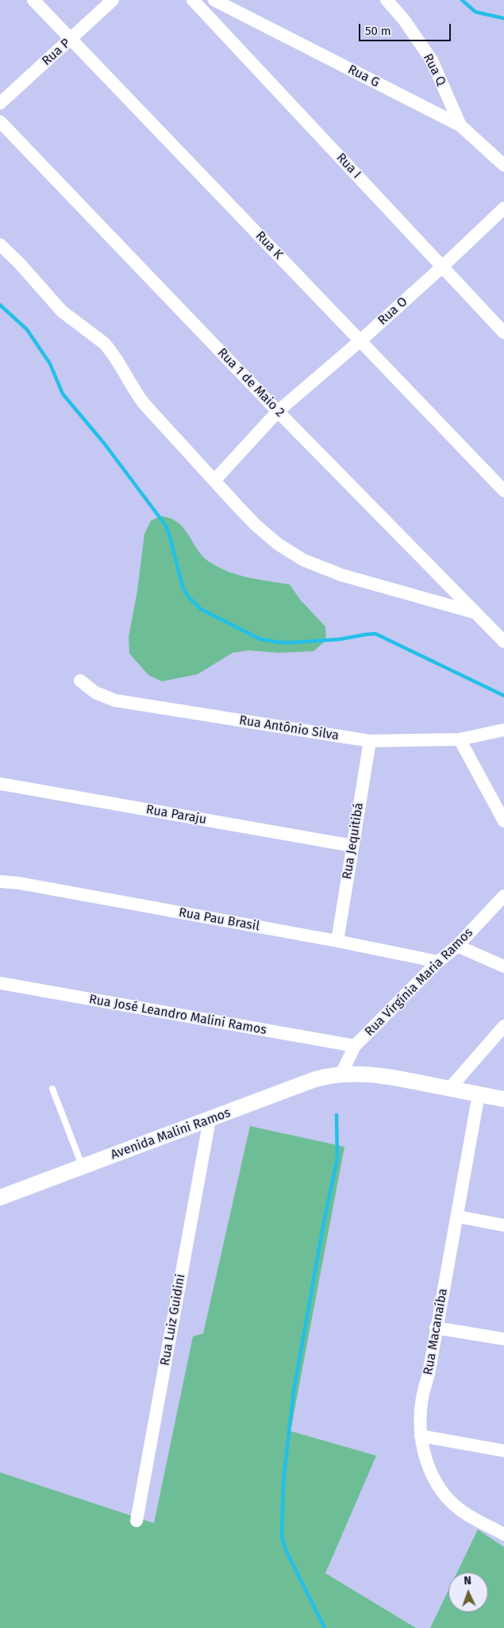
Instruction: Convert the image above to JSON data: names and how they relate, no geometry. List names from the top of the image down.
{
  "streets": {
    "street": [
      "Rua P",
      "Rua Q",
      "Rua G",
      "Rua I",
      "Rua K",
      "Rua O",
      "Rua 1 de Maio 2",
      "Rua Antônio Silva",
      "Rua Paraju",
      "Rua Jequitibá",
      "Rua Pau Brasil",
      "Rua Virgínia Maria Ramos",
      "Rua José Leandro Malini Ramos",
      "Avenida Malini Ramos",
      "Rua Luiz Guidini",
      "Rua Macanaíba"
    ]
  },
  "crossings": [
    ["Rua P", "Rua K"],
    ["Rua Q", "Rua G"],
    ["Rua I", "Rua O"],
    ["Rua K", "Rua O"],
    ["Rua O", "Rua 1 de Maio 2"],
    ["Rua Antônio Silva", "Rua Jequitibá"],
    ["Rua Paraju", "Rua Jequitibá"],
    ["Rua Jequitibá", "Rua Pau Brasil"],
    ["Rua Pau Brasil", "Rua Virgínia Maria Ramos"],
    ["Rua Virgínia Maria Ramos", "Rua José Leandro Malini Ramos"],
    ["Rua Virgínia Maria Ramos", "Avenida Malini Ramos"],
    ["Avenida Malini Ramos", "Rua Luiz Guidini"],
    ["Avenida Malini Ramos", "Rua Macanaíba"]
  ],
  "scale_bar": "50 m",
  "north": "top"
}
